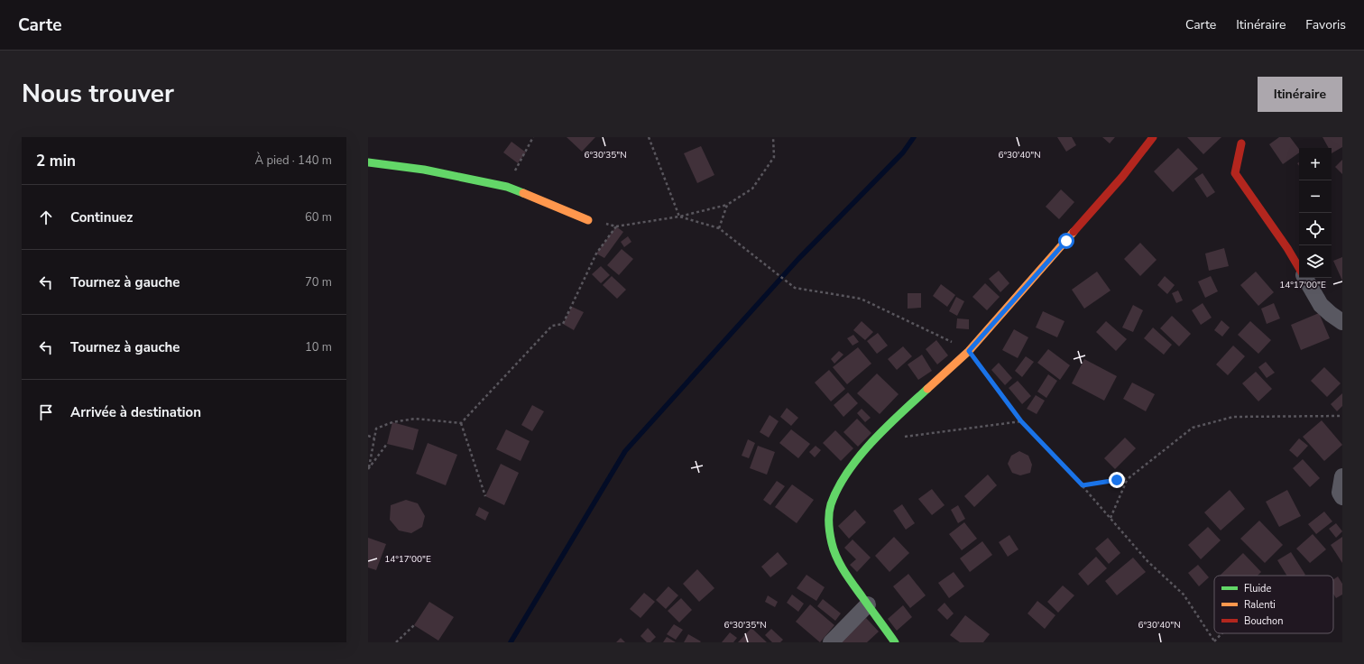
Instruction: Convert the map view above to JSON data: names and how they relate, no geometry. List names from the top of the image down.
{
  "legend": ["Fluide", "Ralenti", "Bouchon"],
  "page": {
    "header": "Carte",
    "nav": ["Carte", "Itinéraire", "Favoris"],
    "title": "Nous trouver",
    "buttons": "Itinéraire",
    "heading": ["2 min", "À pied · 140 m"],
    "map_buttons": ["+", "−"],
    "list": [
      ["Continuez", "60 m"],
      ["Tournez à gauche", "70 m"],
      ["Tournez à gauche", "10 m"],
      "Arrivée à destination"
    ]
  },
  "coordinates": ["6°30'35\"N", "6°30'40\"N", "14°17'00\"E"]
}
